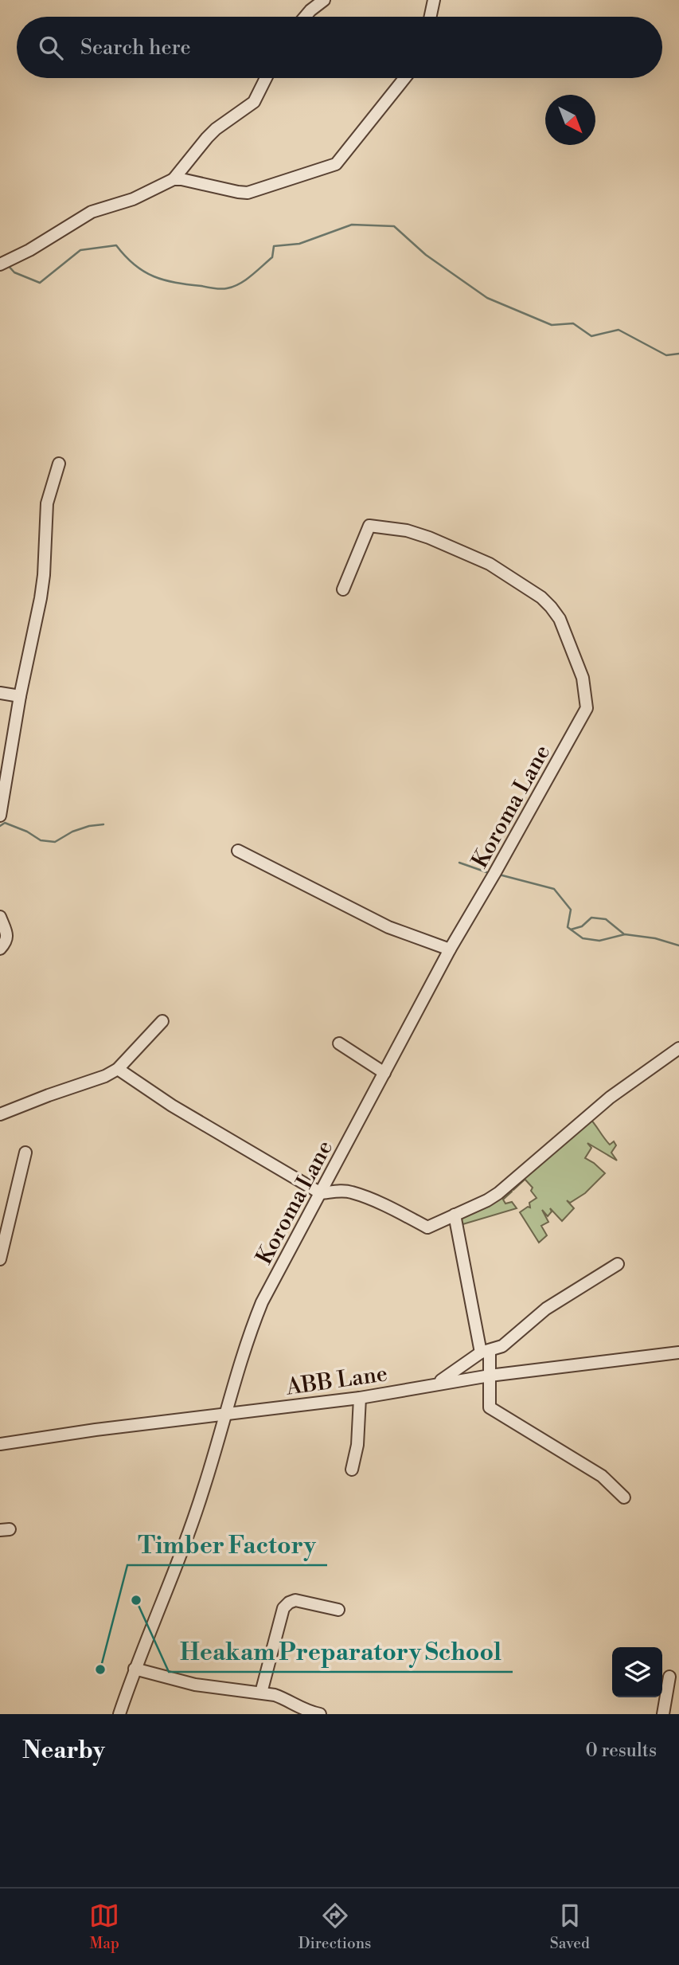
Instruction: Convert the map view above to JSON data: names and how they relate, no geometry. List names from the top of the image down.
{
  "streets": {
    "street": ["Koroma Lane", "ABB Lane"]
  },
  "crossings": [
    ["Koroma Lane", "ABB Lane"]
  ],
  "places": ["Heakam Preparatory School", "Timber Factory"],
  "north": "bottom right",
  "page": {
    "search": "Search here",
    "heading": ["Nearby", "0 results"],
    "nav": ["Map", "Directions", "Saved"]
  }
}
